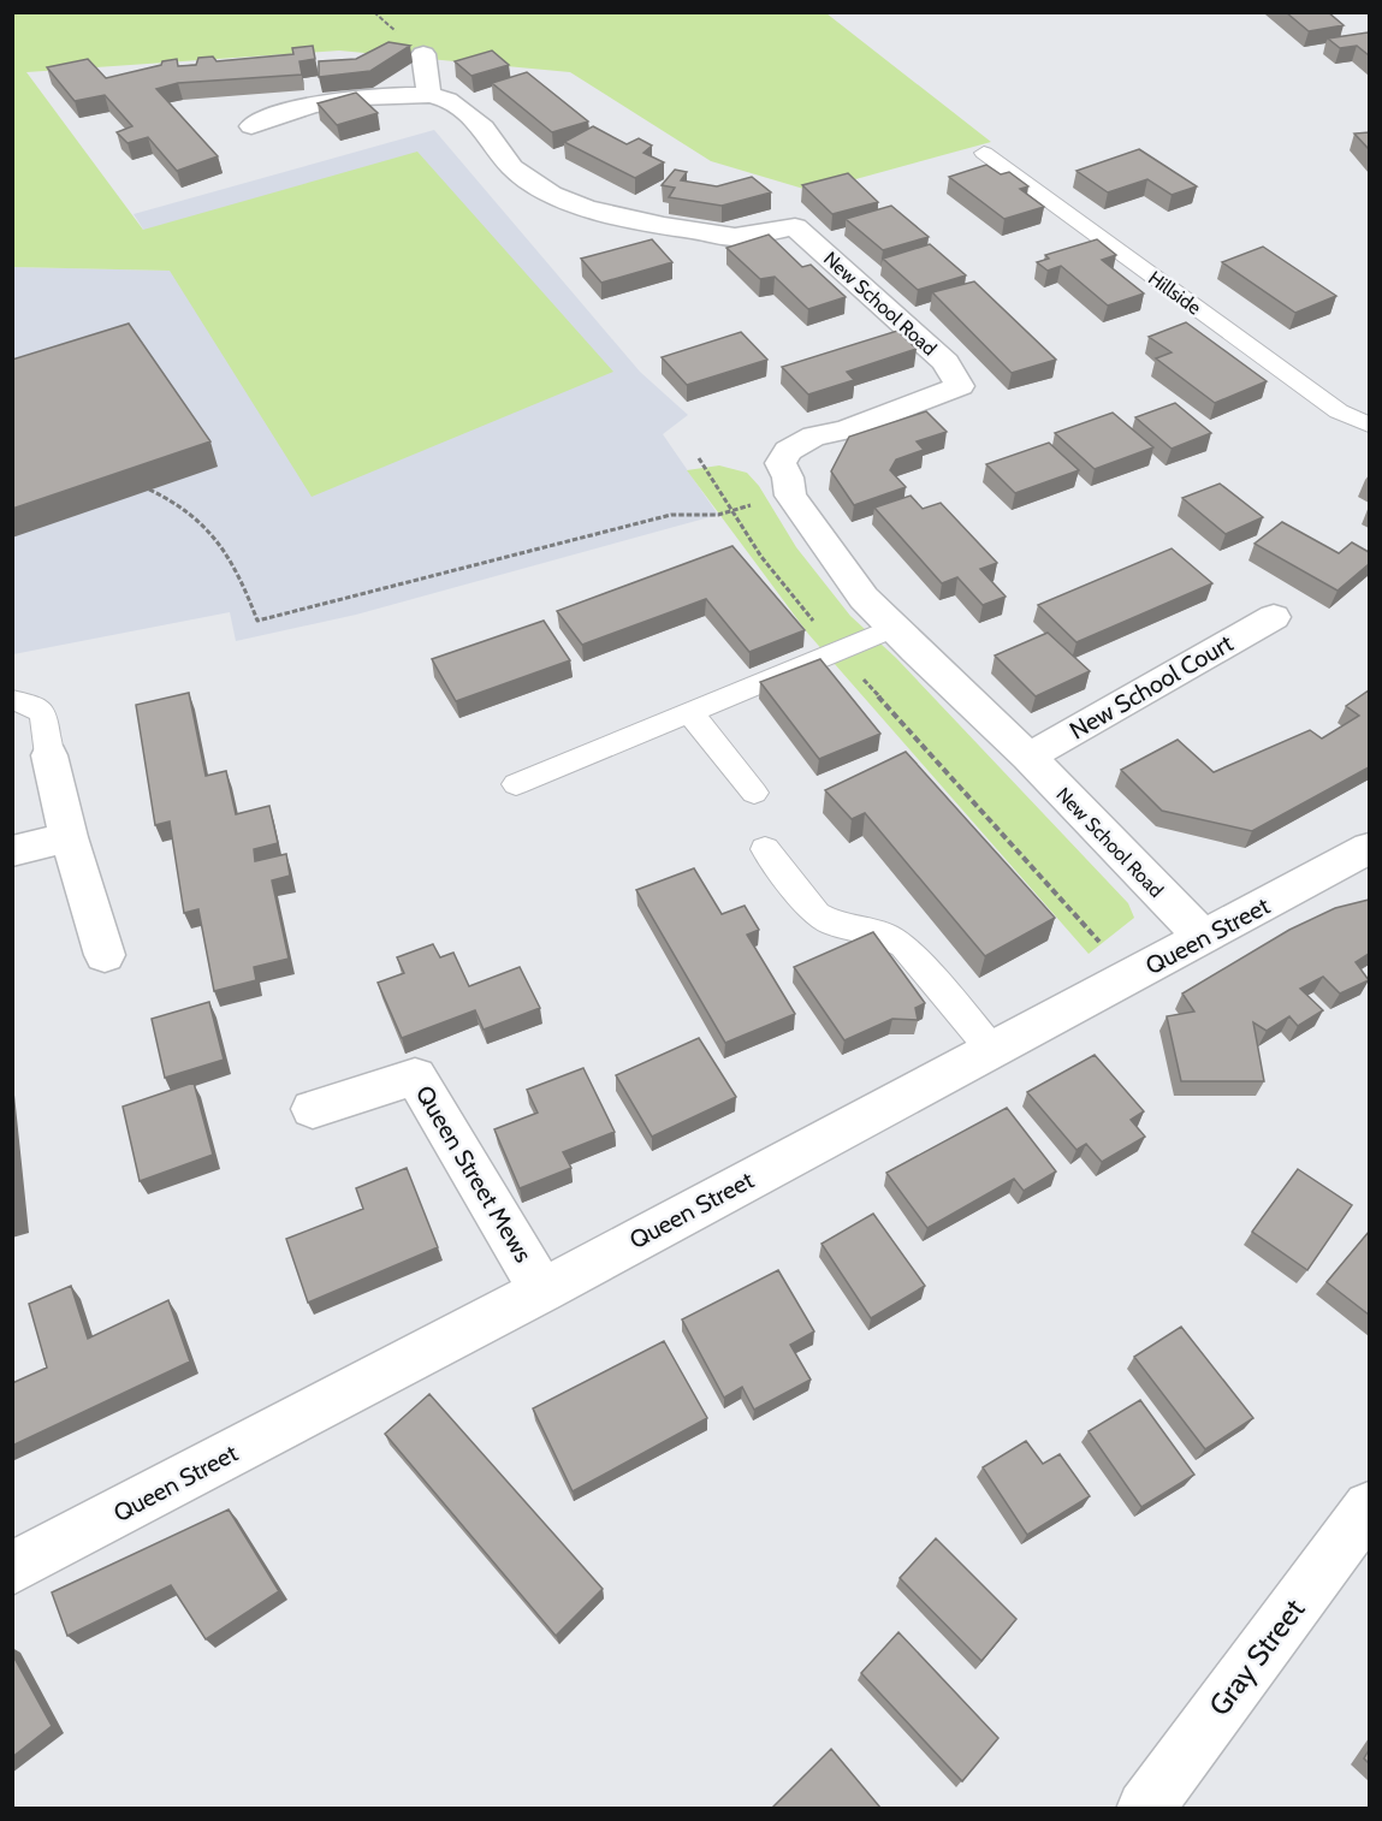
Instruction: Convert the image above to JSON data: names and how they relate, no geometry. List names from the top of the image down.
{
  "streets": {
    "street": [
      "New School Road",
      "New School Court",
      "Queen Street",
      "Queen Street Mews",
      "Gray Street"
    ],
    "lane": ["Hillside"]
  },
  "crossings": [
    ["New School Road", "New School Court"],
    ["New School Road", "Queen Street"],
    ["Queen Street", "Queen Street Mews"]
  ]
}
